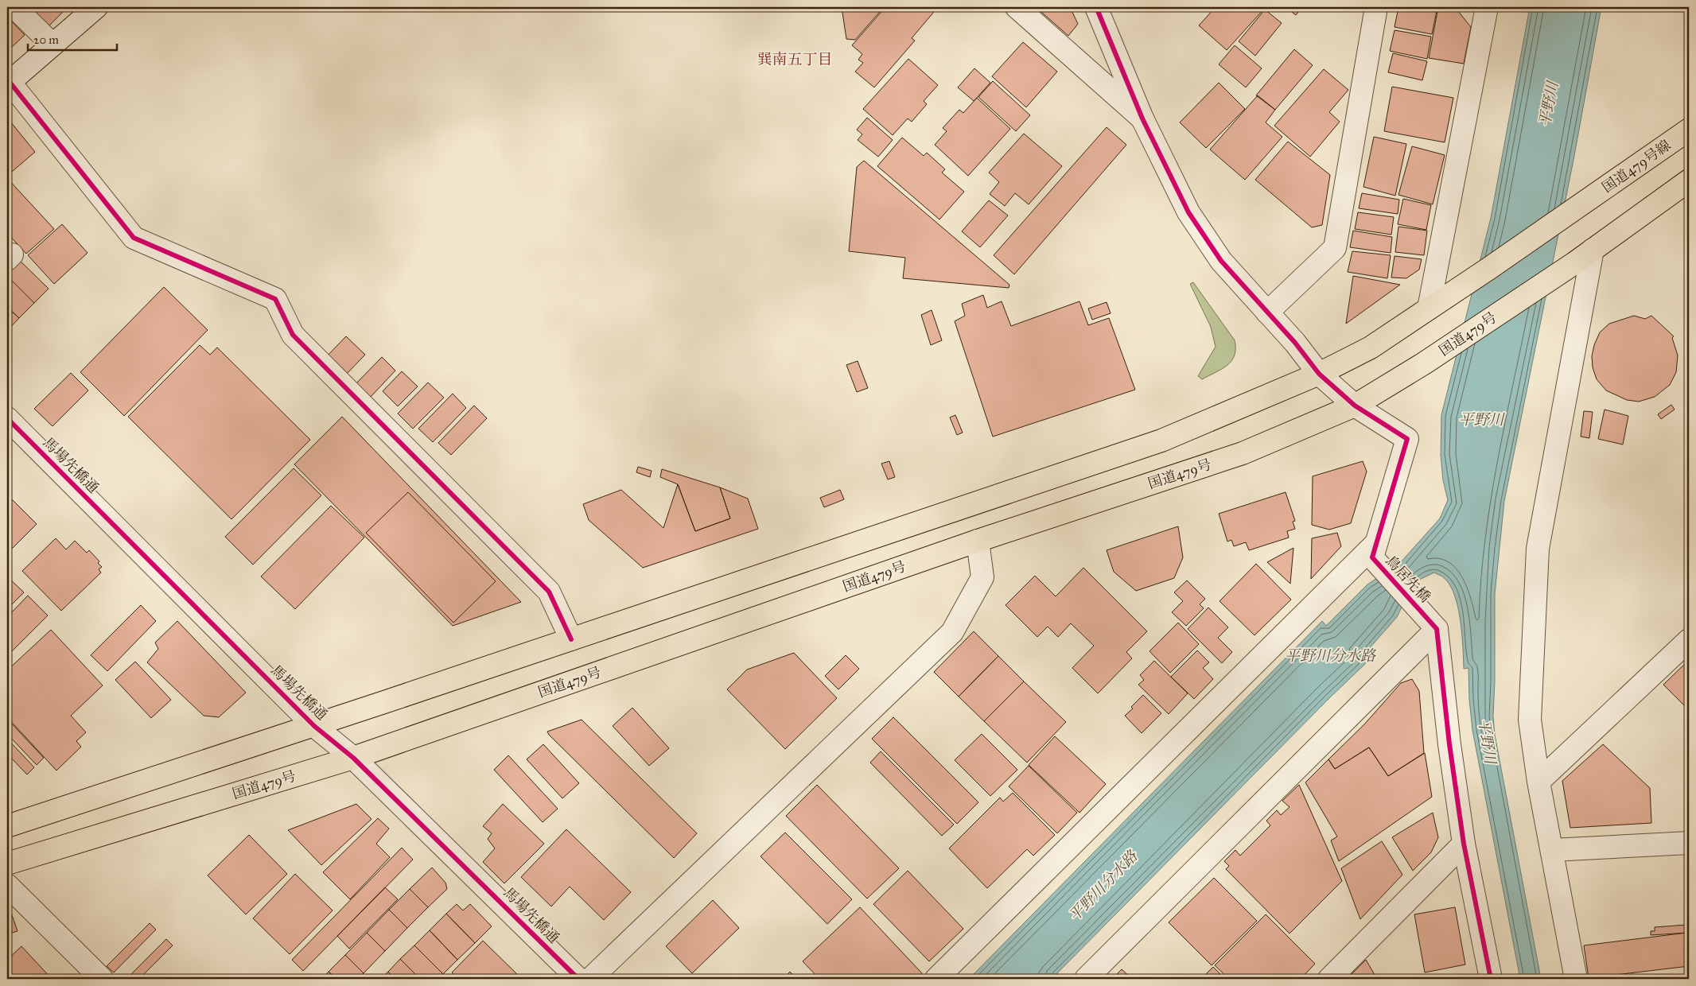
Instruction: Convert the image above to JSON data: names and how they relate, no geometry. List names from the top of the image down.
{
  "streets": {
    "highway": ["国道479号線", "国道479号"],
    "street": ["馬場先橋通", "鳥居先橋"]
  },
  "crossings": [
    ["国道479号", "馬場先橋通"]
  ],
  "districts": ["巽南五丁目"],
  "water": ["平野川", "平野川分水路"],
  "scale_bar": "20 m"
}
